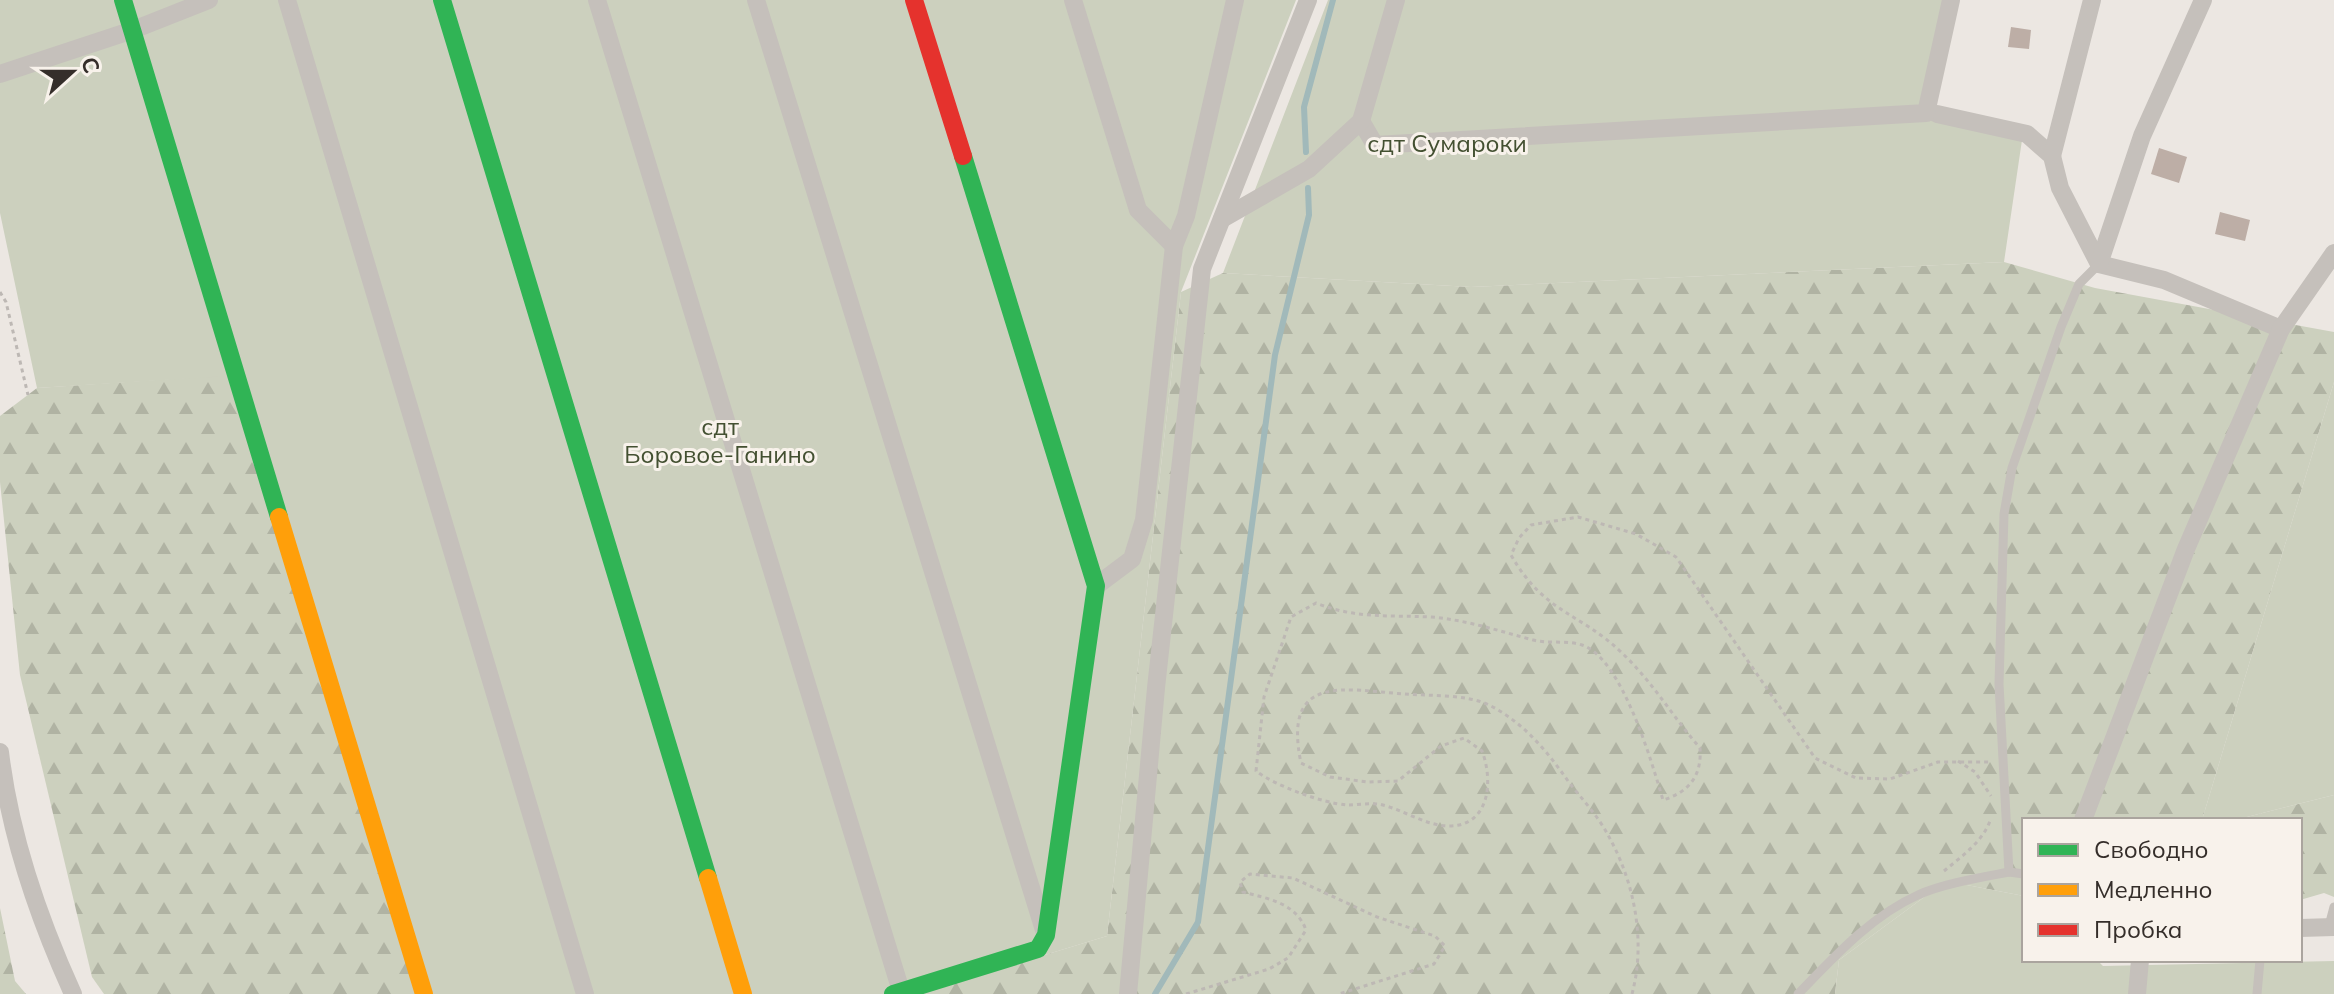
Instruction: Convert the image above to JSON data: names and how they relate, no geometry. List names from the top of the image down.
{
  "parks": ["сдт Сумароки", "сдт Боровое-Ганино"],
  "legend": ["Свободно", "Медленно", "Пробка"],
  "north": "right"
}
